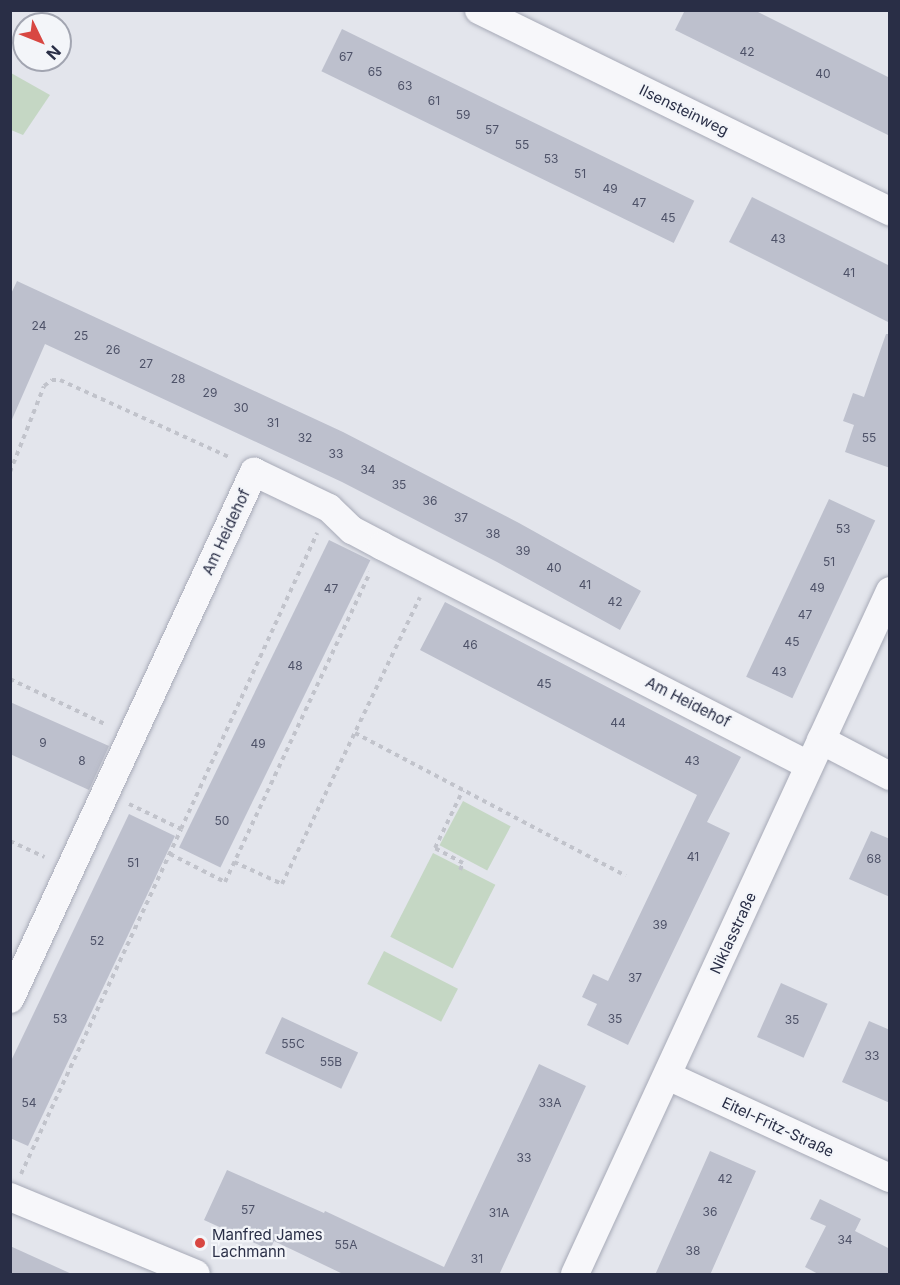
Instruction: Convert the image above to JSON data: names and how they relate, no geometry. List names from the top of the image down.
{
  "streets": {
    "street": [
      "Ilsensteinweg",
      "Am Heidehof",
      "Niklasstraße",
      "Eitel-Fritz-Straße"
    ]
  },
  "crossings": [
    ["Am Heidehof", "Niklasstraße"],
    ["Niklasstraße", "Eitel-Fritz-Straße"]
  ],
  "places": ["Manfred James Lachmann"],
  "house_numbers": [
    "42",
    "67",
    "65",
    "40",
    "63",
    "61",
    "59",
    "57",
    "55",
    "53",
    "51",
    "49",
    "47",
    "45",
    "43",
    "41",
    "24",
    "25",
    "26",
    "27",
    "28",
    "29",
    "30",
    "31",
    "32",
    "55",
    "33",
    "34",
    "35",
    "36",
    "37",
    "53",
    "38",
    "39",
    "51",
    "40",
    "41",
    "49",
    "47",
    "42",
    "47",
    "45",
    "46",
    "48",
    "43",
    "45",
    "44",
    "9",
    "49",
    "8",
    "43",
    "50",
    "41",
    "68",
    "51",
    "39",
    "52",
    "37",
    "53",
    "35",
    "35",
    "55C",
    "33",
    "55B",
    "54",
    "33A",
    "33",
    "42",
    "57",
    "36",
    "31A",
    "34",
    "55A",
    "38",
    "31"
  ],
  "north": "bottom right"
}
